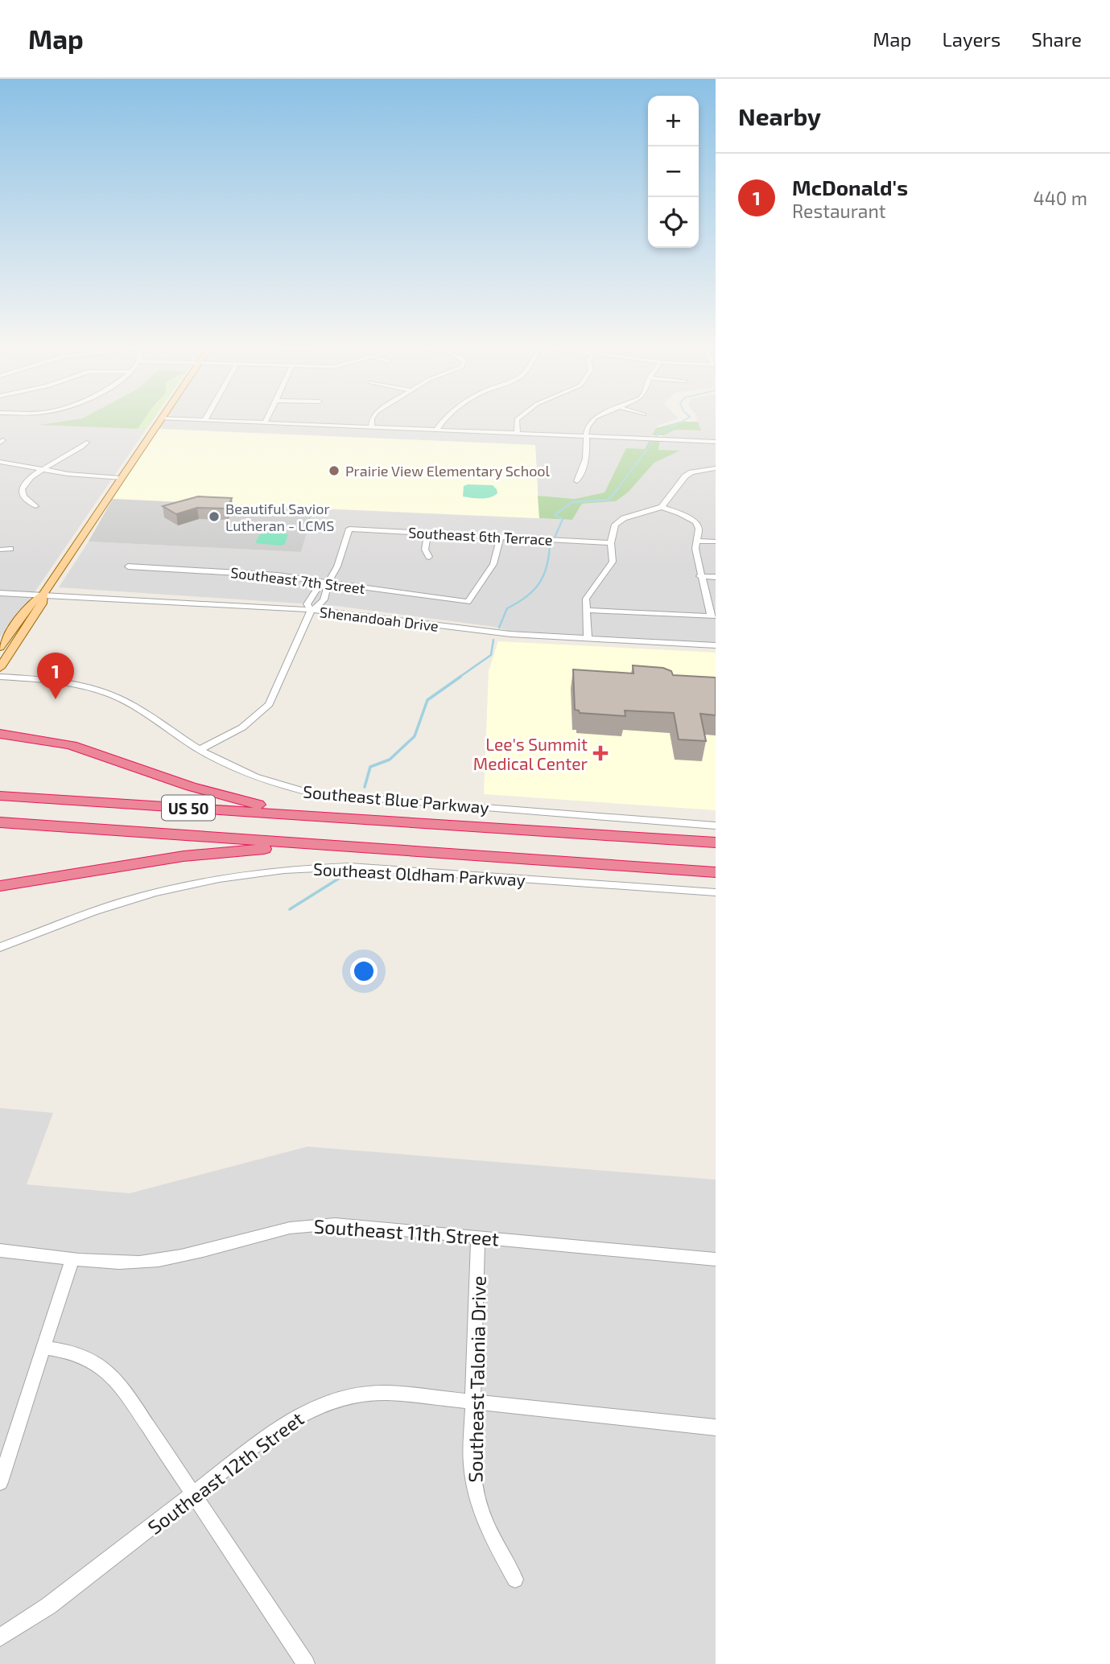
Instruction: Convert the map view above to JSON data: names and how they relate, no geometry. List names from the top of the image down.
{
  "streets": {
    "highway": ["US 50"],
    "street": [
      "Southeast 6th Terrace",
      "Southeast 7th Street",
      "Shenandoah Drive",
      "Southeast Blue Parkway",
      "Southeast Oldham Parkway",
      "Southeast 11th Street",
      "Southeast Talonia Drive",
      "Southeast 12th Street"
    ]
  },
  "crossings": [
    ["Southeast 6th Terrace", "Southeast 7th Street"],
    ["Southeast 11th Street", "Southeast Talonia Drive"],
    ["Southeast Talonia Drive", "Southeast 12th Street"]
  ],
  "places": {
    "other": ["Prairie View Elementary School", "Beautiful Savior Lutheran - LCMS"],
    "health": ["Lee's Summit Medical Center"]
  },
  "page": {
    "header": "Map",
    "nav": ["Map", "Layers", "Share"],
    "heading": "Nearby",
    "map_buttons": ["+", "−"],
    "list": [
      {
        "mark": "1",
        "name": "McDonald's",
        "note": "Restaurant",
        "value": "440 m"
      }
    ],
    "pins": "1"
  }
}
